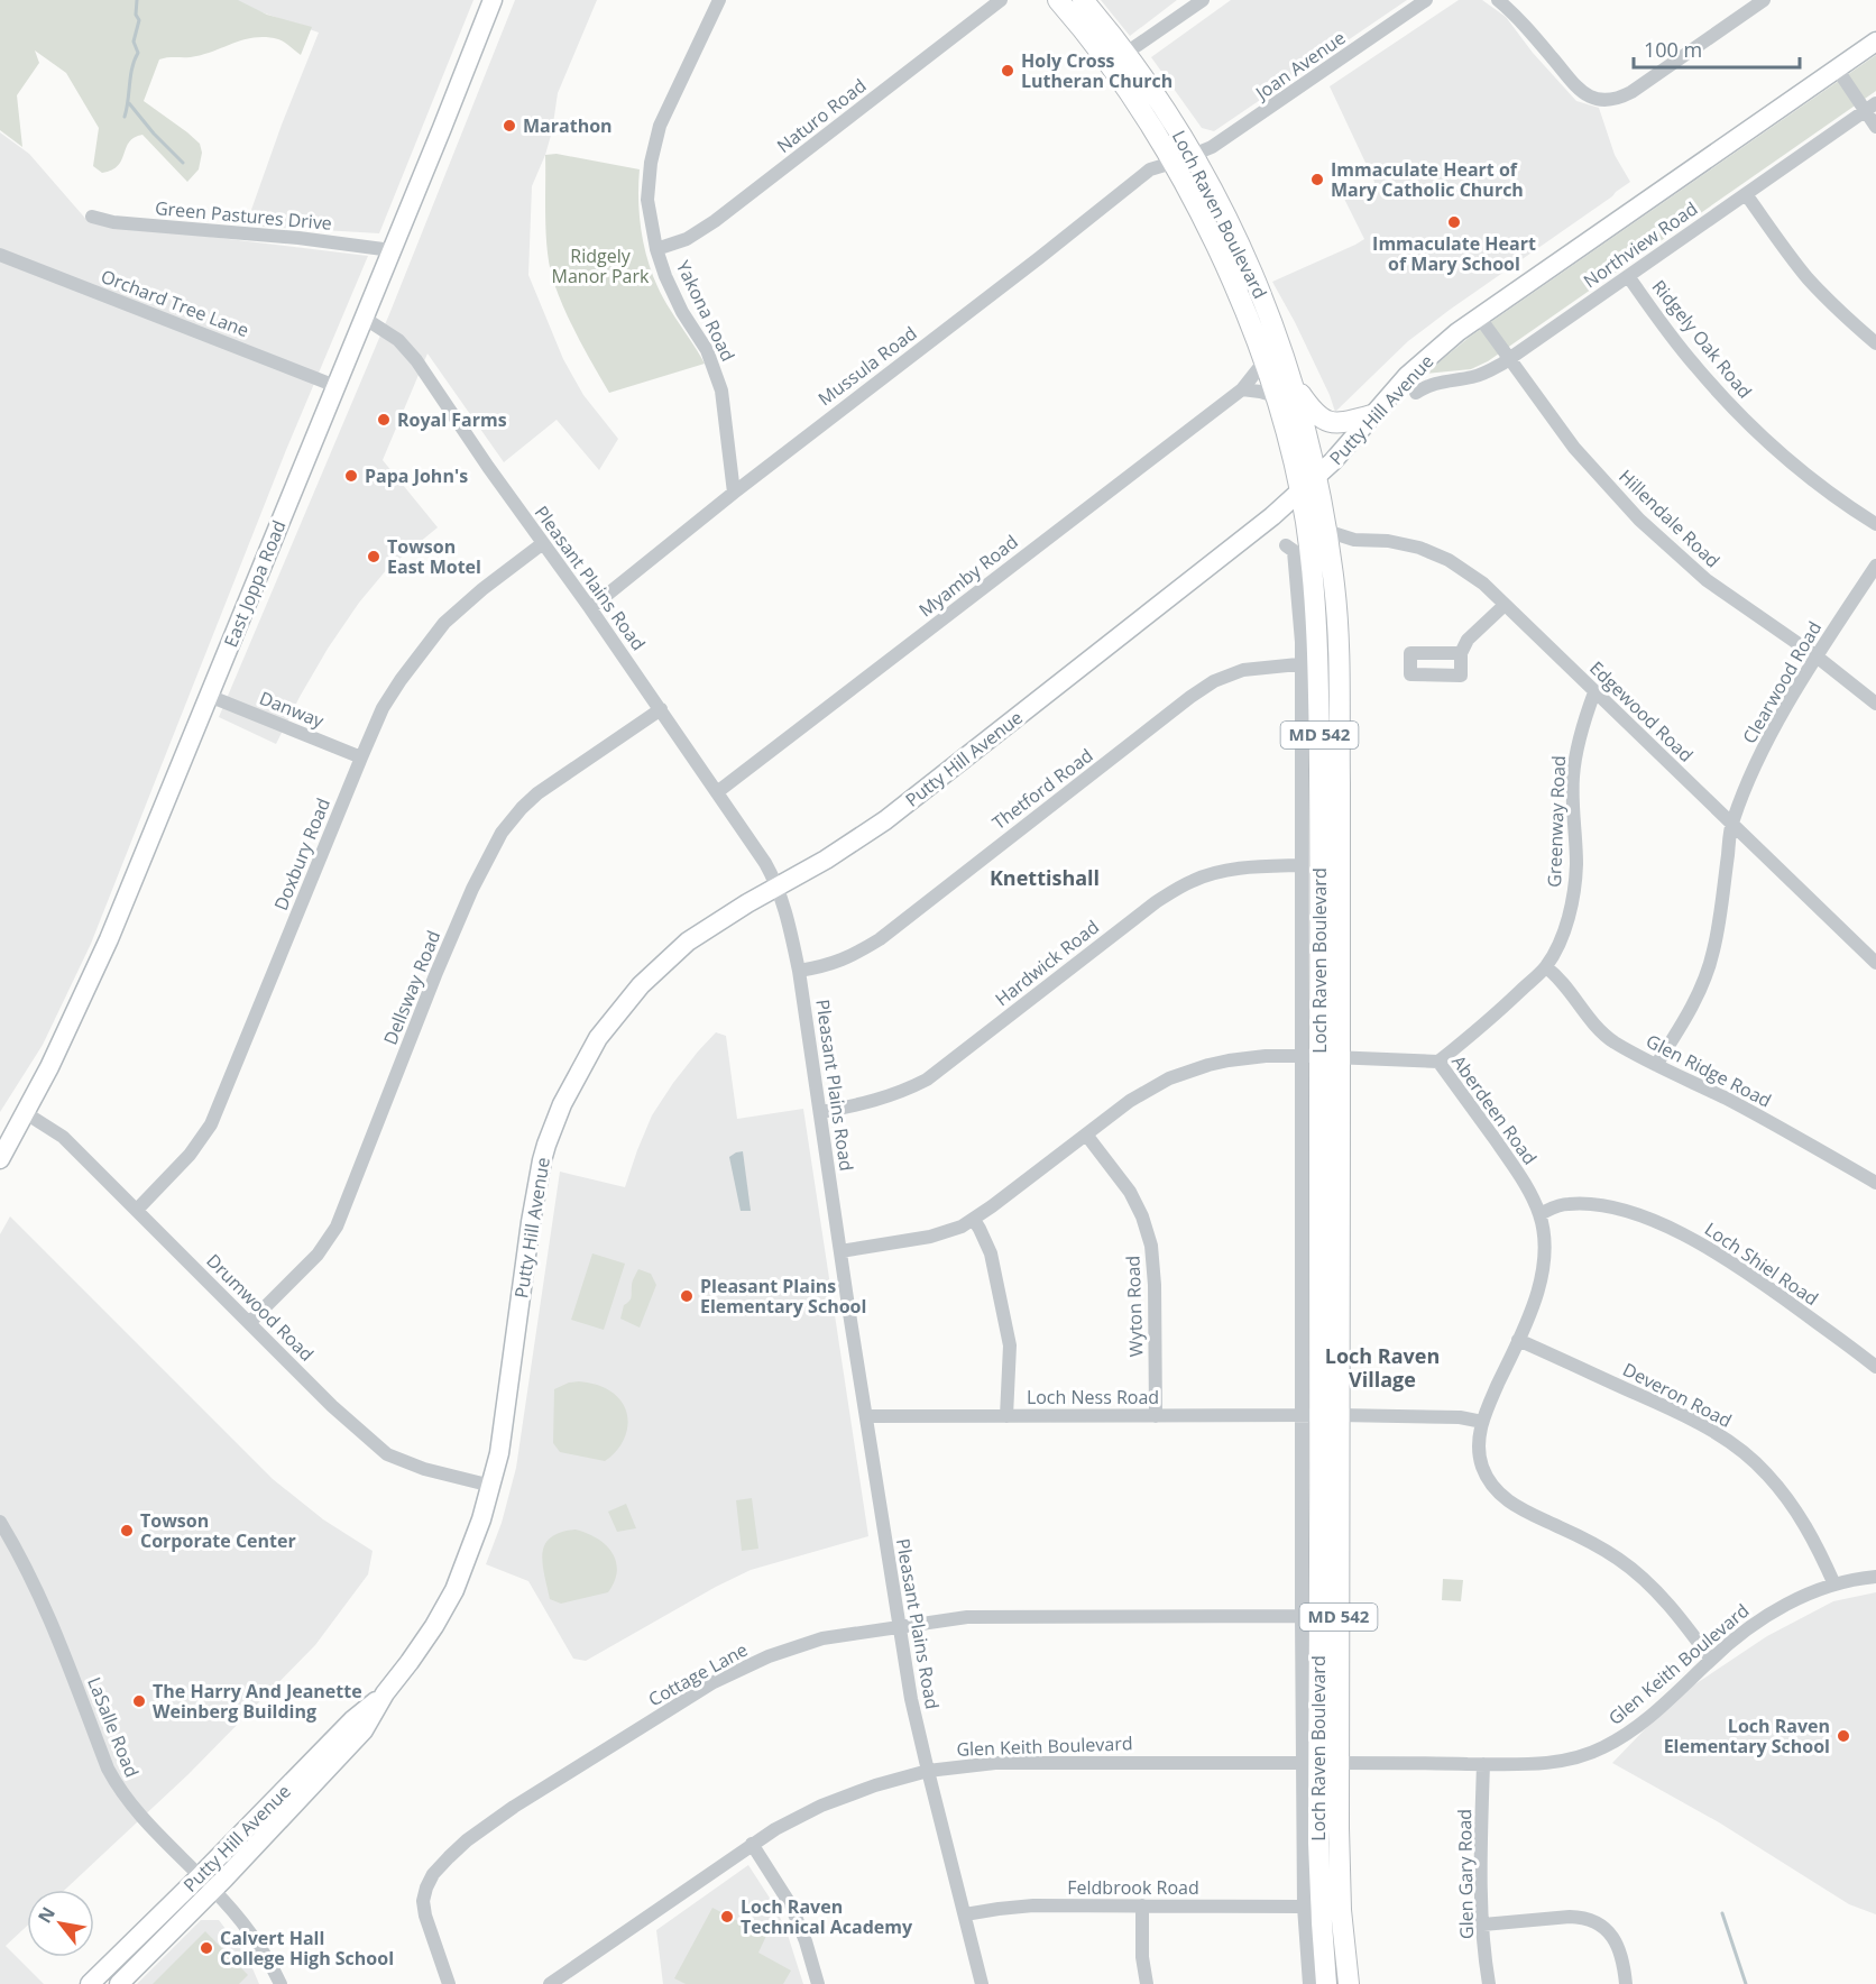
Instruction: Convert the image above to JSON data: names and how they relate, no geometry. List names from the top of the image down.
{
  "streets": {
    "main road": ["Loch Raven Boulevard", "MD 542"],
    "street": [
      "Joan Avenue",
      "Naturo Road",
      "Green Pastures Drive",
      "Northview Road",
      "Orchard Tree Lane",
      "Yakona Road",
      "Ridgely Oak Road",
      "Mussula Road",
      "Putty Hill Avenue",
      "Hillendale Road",
      "Myamby Road",
      "Pleasant Plains Road",
      "East Joppa Road",
      "Clearwood Road",
      "Danway",
      "Edgewood Road",
      "Thetford Road",
      "Greenway Road",
      "Doxbury Road",
      "Hardwick Road",
      "Dellsway Road",
      "Glen Ridge Road",
      "Aberdeen Road",
      "Loch Shiel Road",
      "Wyton Road",
      "Drumwood Road",
      "Deveron Road",
      "Loch Ness Road",
      "Glen Keith Boulevard",
      "Cottage Lane",
      "LaSalle Road",
      "Glen Gary Road",
      "Feldbrook Road"
    ]
  },
  "crossings": [
    ["Joan Avenue", "Loch Raven Boulevard"],
    ["Naturo Road", "Yakona Road"],
    ["Loch Raven Boulevard", "Mussula Road"],
    ["Loch Raven Boulevard", "Putty Hill Avenue"],
    ["Loch Raven Boulevard", "Myamby Road"],
    ["Loch Raven Boulevard", "Edgewood Road"],
    ["Loch Raven Boulevard", "Thetford Road"],
    ["Loch Raven Boulevard", "Hardwick Road"],
    ["Loch Raven Boulevard", "Aberdeen Road"],
    ["Loch Raven Boulevard", "Loch Ness Road"],
    ["Loch Raven Boulevard", "Glen Keith Boulevard"],
    ["Loch Raven Boulevard", "Cottage Lane"],
    ["Loch Raven Boulevard", "Feldbrook Road"],
    ["Green Pastures Drive", "East Joppa Road"],
    ["Northview Road", "Ridgely Oak Road"],
    ["Northview Road", "Hillendale Road"],
    ["Orchard Tree Lane", "East Joppa Road"],
    ["Yakona Road", "Mussula Road"],
    ["Mussula Road", "Pleasant Plains Road"],
    ["Putty Hill Avenue", "Hillendale Road"],
    ["Putty Hill Avenue", "Pleasant Plains Road"],
    ["Putty Hill Avenue", "Drumwood Road"],
    ["Putty Hill Avenue", "LaSalle Road"],
    ["Hillendale Road", "Clearwood Road"],
    ["Myamby Road", "Pleasant Plains Road"],
    ["Pleasant Plains Road", "East Joppa Road"],
    ["Pleasant Plains Road", "Thetford Road"],
    ["Pleasant Plains Road", "Doxbury Road"],
    ["Pleasant Plains Road", "Hardwick Road"],
    ["Pleasant Plains Road", "Dellsway Road"],
    ["Pleasant Plains Road", "Aberdeen Road"],
    ["Pleasant Plains Road", "Loch Ness Road"],
    ["Pleasant Plains Road", "Glen Keith Boulevard"],
    ["Pleasant Plains Road", "Cottage Lane"],
    ["Pleasant Plains Road", "Feldbrook Road"],
    ["East Joppa Road", "Danway"],
    ["East Joppa Road", "Drumwood Road"],
    ["Clearwood Road", "Edgewood Road"],
    ["Clearwood Road", "Glen Ridge Road"],
    ["Danway", "Doxbury Road"],
    ["Edgewood Road", "Greenway Road"],
    ["Greenway Road", "Glen Ridge Road"],
    ["Greenway Road", "Aberdeen Road"],
    ["Doxbury Road", "Drumwood Road"],
    ["Dellsway Road", "Drumwood Road"],
    ["Aberdeen Road", "Loch Shiel Road"],
    ["Aberdeen Road", "Wyton Road"],
    ["Aberdeen Road", "Deveron Road"],
    ["Aberdeen Road", "Loch Ness Road"],
    ["Aberdeen Road", "Glen Keith Boulevard"],
    ["Wyton Road", "Loch Ness Road"],
    ["Deveron Road", "Glen Keith Boulevard"],
    ["Glen Keith Boulevard", "Glen Gary Road"]
  ],
  "districts": ["Knettishall", "Loch Raven Village"],
  "parks": ["Ridgely Manor Park"],
  "places": [
    "Holy Cross Lutheran Church",
    "Marathon",
    "Immaculate Heart of Mary Catholic Church",
    "Immaculate Heart of Mary School",
    "Royal Farms",
    "Papa John's",
    "Towson East Motel",
    "Pleasant Plains Elementary School",
    "Towson Corporate Center",
    "The Harry And Jeanette Weinberg Building",
    "Loch Raven Elementary School",
    "Loch Raven Technical Academy",
    "Calvert Hall College High School"
  ],
  "scale_bar": "100 m",
  "north": "top left"
}
